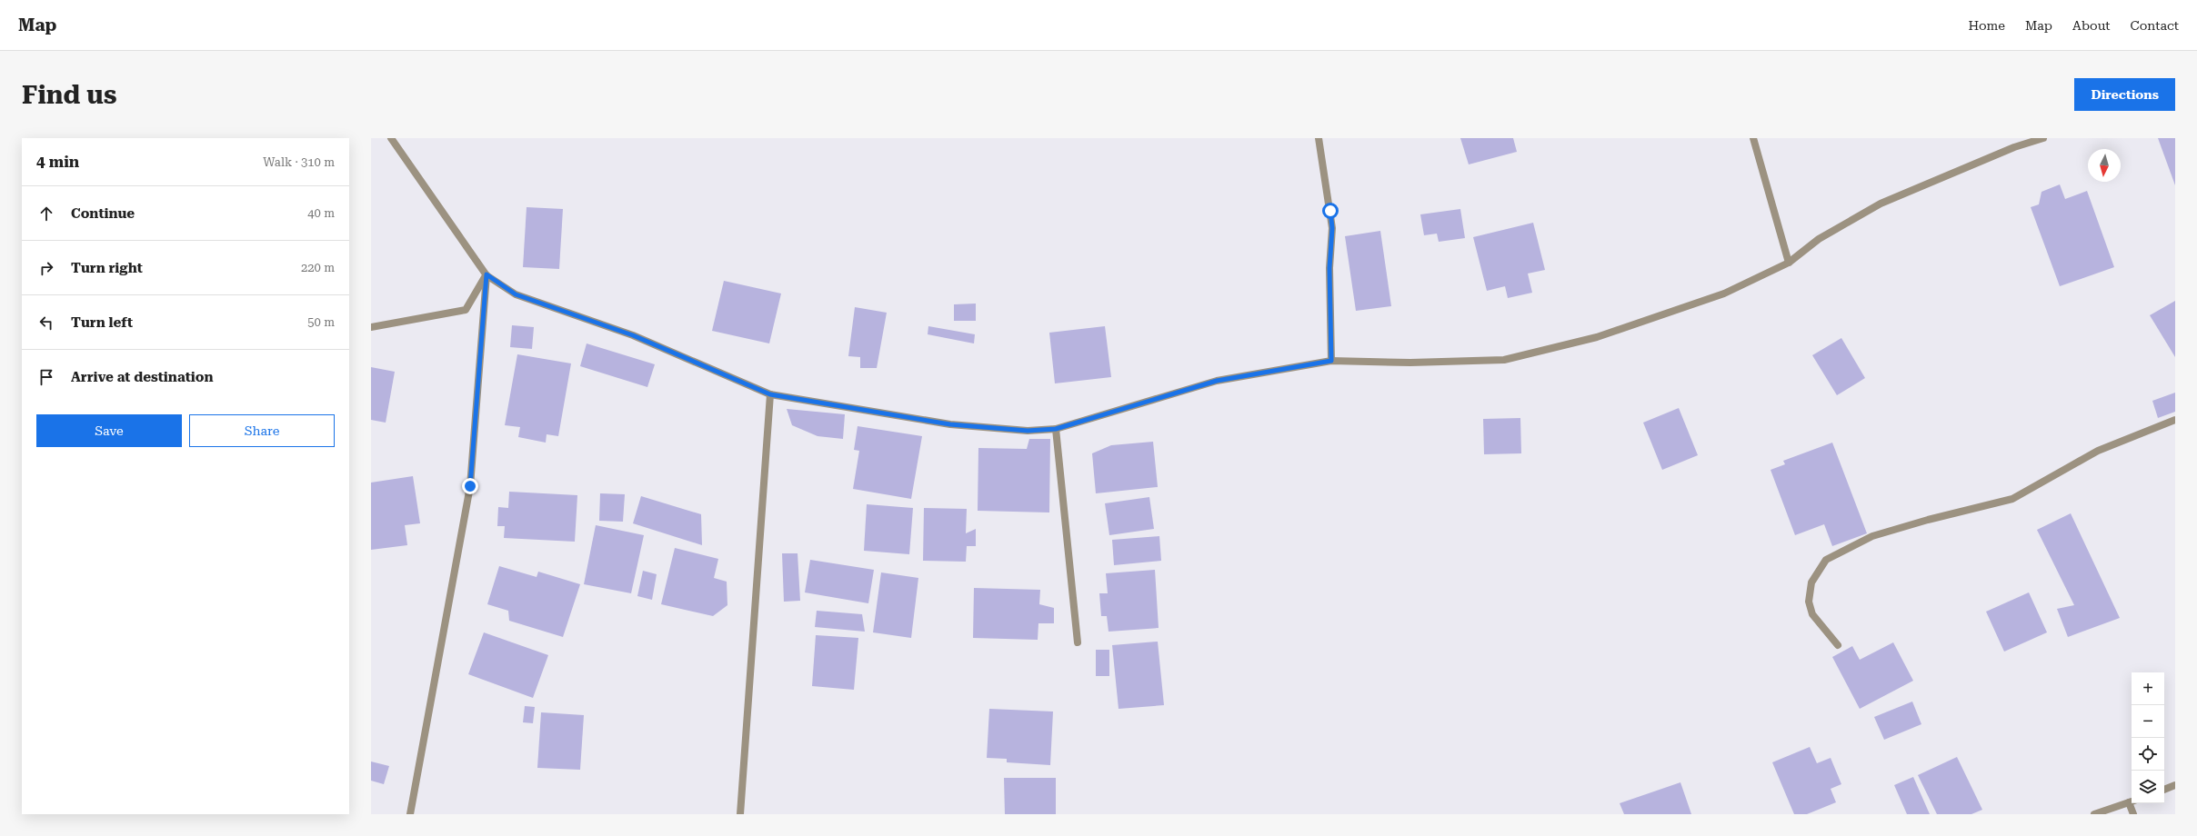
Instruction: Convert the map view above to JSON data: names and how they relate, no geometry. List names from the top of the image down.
{
  "north": "bottom",
  "page": {
    "header": "Map",
    "nav": [
      "Home",
      "Map",
      "About",
      "Contact"
    ],
    "buttons": [
      "Directions",
      ["Save", "Share"]
    ],
    "title": "Find us",
    "heading": ["4 min", "Walk · 310 m"],
    "list": [
      ["Continue", "40 m"],
      ["Turn right", "220 m"],
      ["Turn left", "50 m"],
      "Arrive at destination"
    ],
    "map_buttons": ["+", "−"]
  }
}
